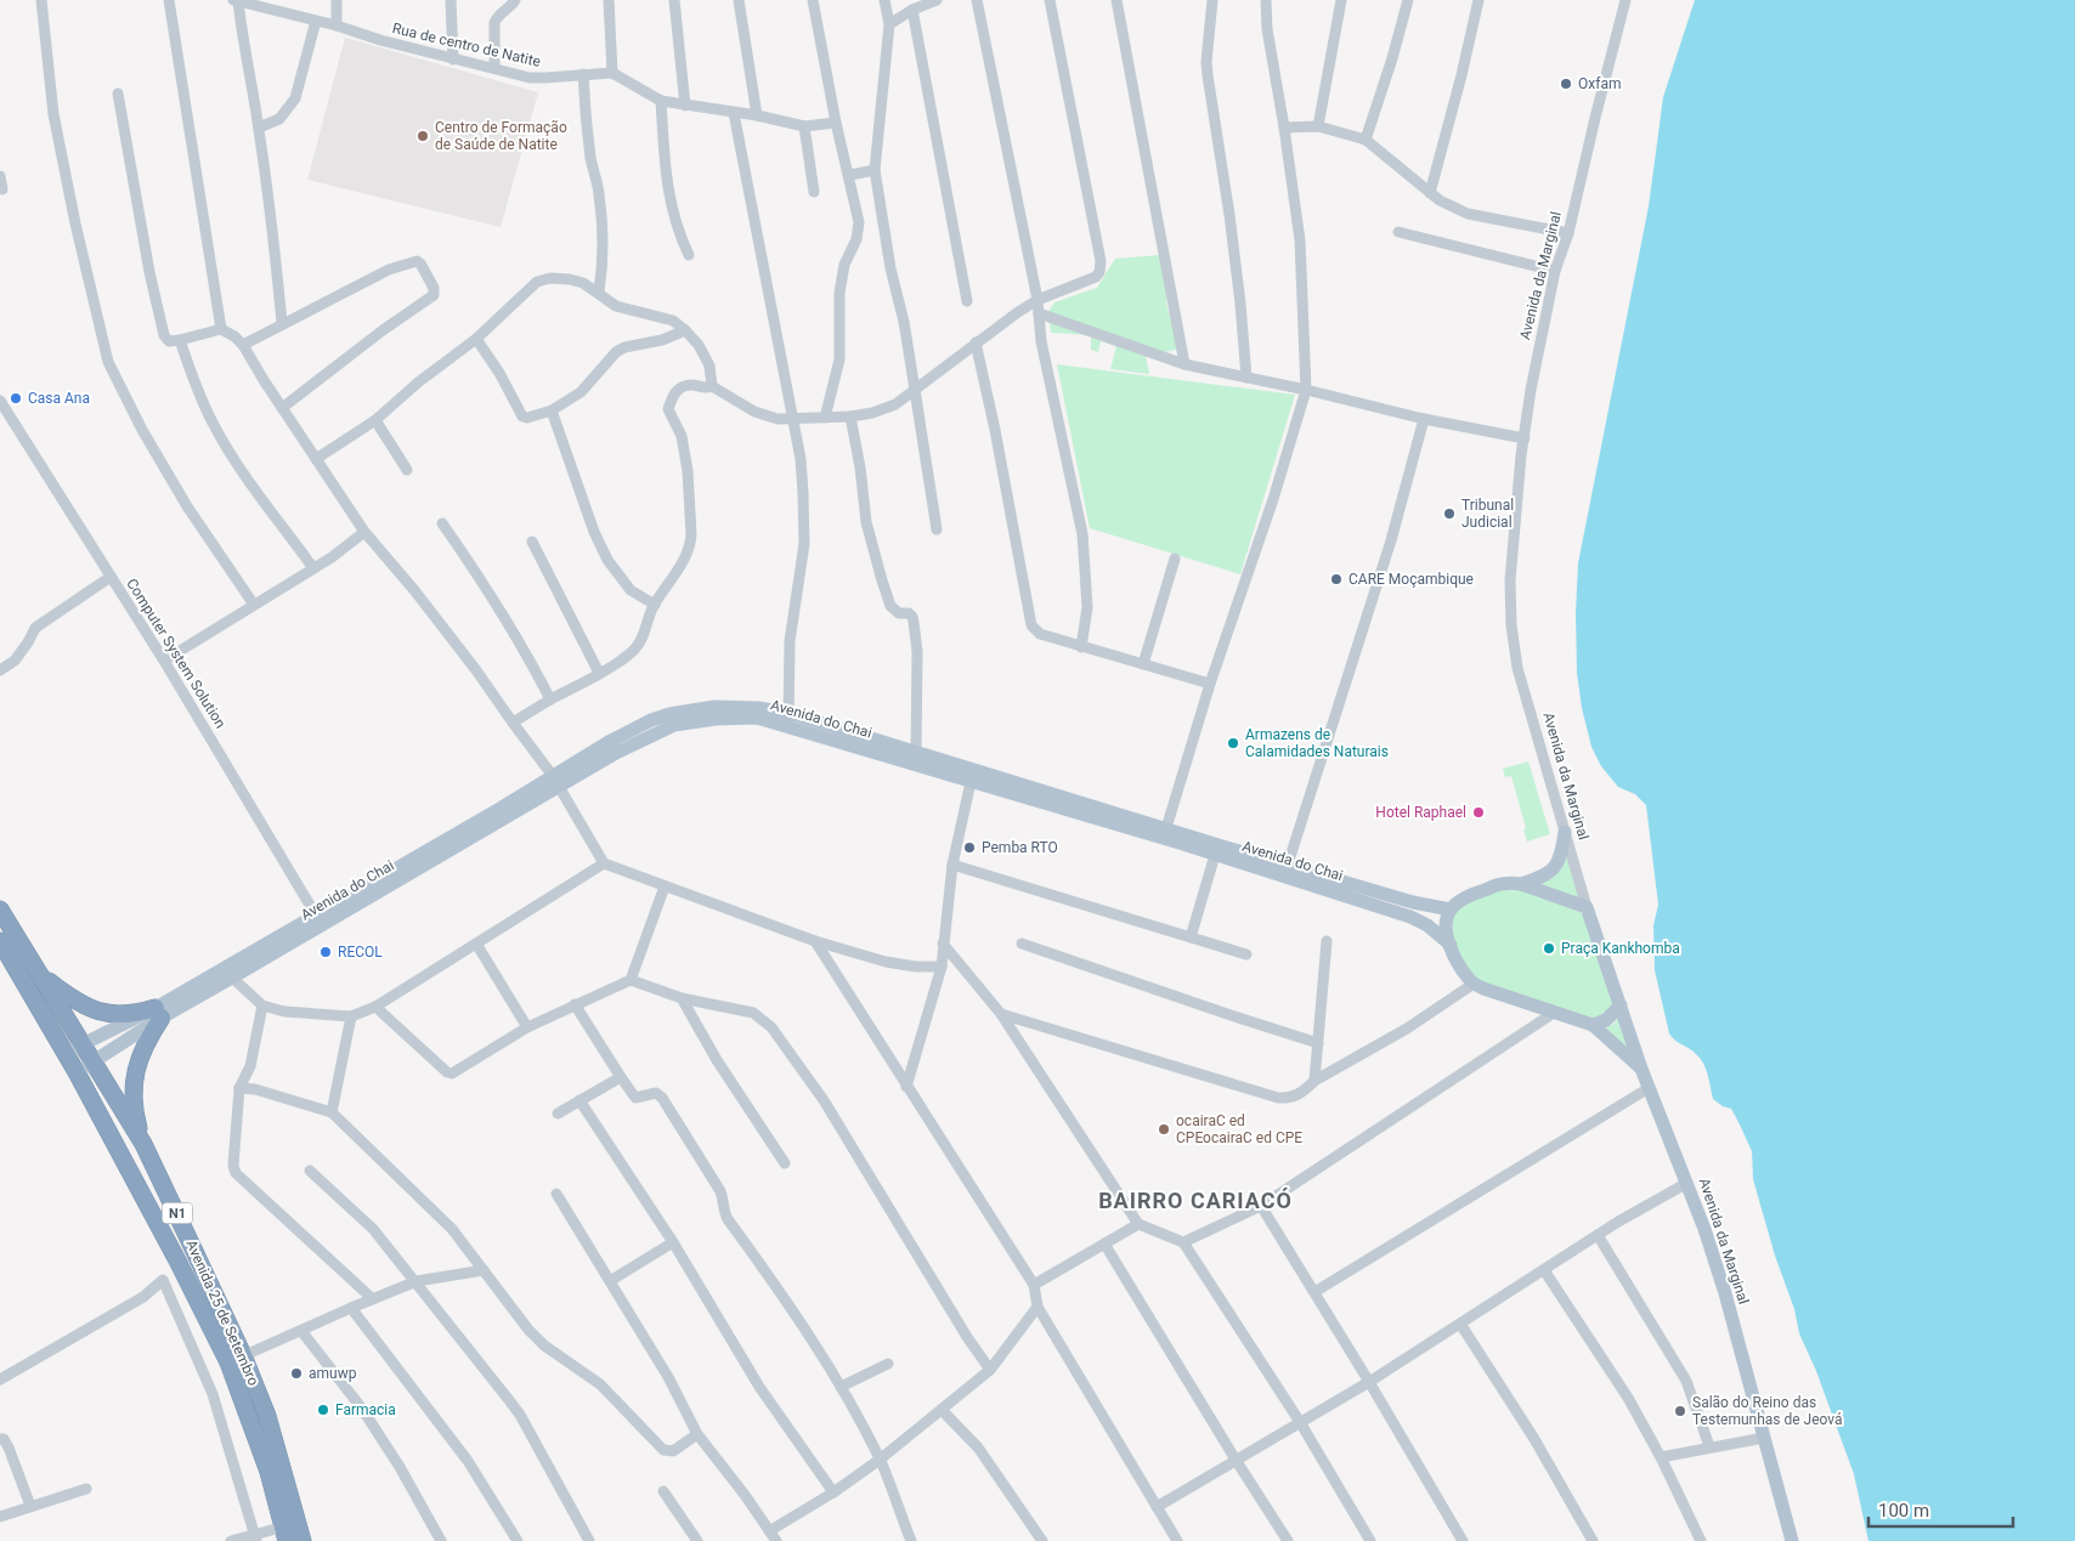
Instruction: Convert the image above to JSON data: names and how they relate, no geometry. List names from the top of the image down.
{
  "streets": {
    "highway": ["N1", "Avenida 25 de Setembro"],
    "main road": ["Avenida da Marginal", "Avenida do Chai"],
    "street": ["Rua de centro de Natite", "Computer System Solution"]
  },
  "crossings": [
    ["Computer System Solution", "Avenida do Chai"],
    ["Avenida do Chai", "Avenida 25 de Setembro"]
  ],
  "districts": ["BAIRRO CARIACÓ"],
  "places": [
    "Oxfam",
    "Centro de Formação de Saúde de Natite",
    "Casa Ana",
    "Tribunal Judicial",
    "CARE Moçambique",
    "Armazens de Calamidades Naturais",
    "Hotel Raphael",
    "Pemba RTO",
    "Praça Kankhomba",
    "RECOL",
    "ocairaC ed CPEocairaC ed CPE",
    "amuwp",
    "Farmacia",
    "Salão do Reino das Testemunhas de Jeová"
  ],
  "scale_bar": "100 m"
}
